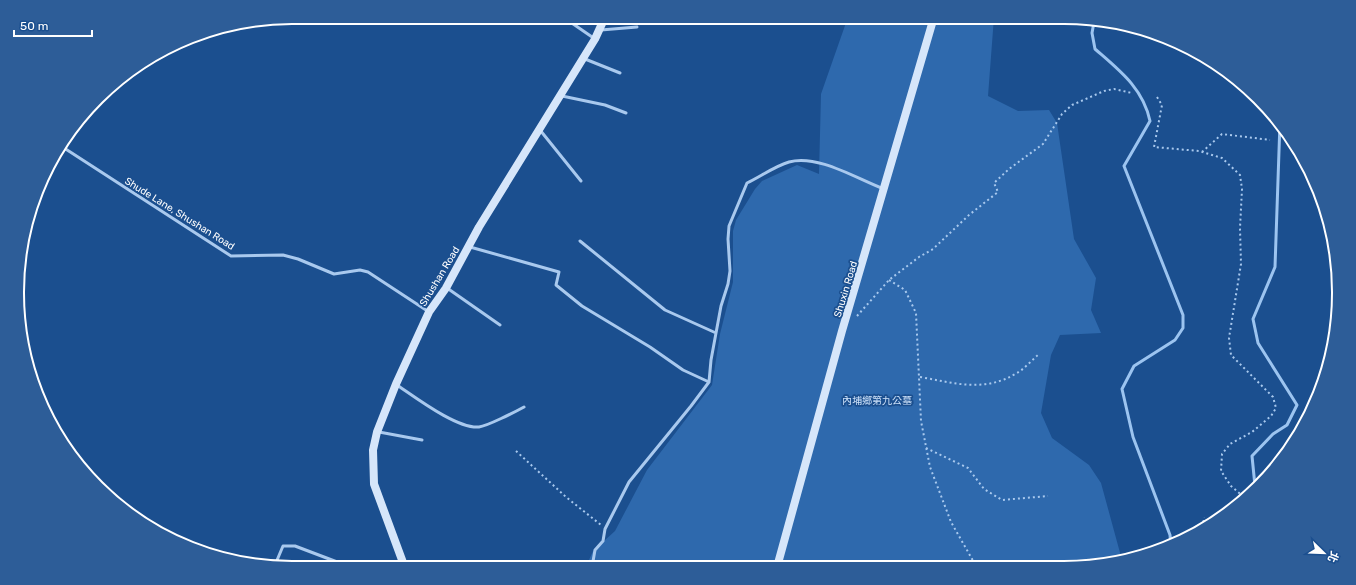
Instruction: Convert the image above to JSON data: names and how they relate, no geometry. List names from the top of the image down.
{
  "streets": {
    "street": ["Shushan Road", "Shuxin Road"],
    "lane": ["Shude Lane, Shushan Road"]
  },
  "crossings": [
    ["Shude Lane, Shushan Road", "Shushan Road"]
  ],
  "parks": ["內埔鄉第九公墓"],
  "scale_bar": "50 m",
  "north": "bottom right"
}
